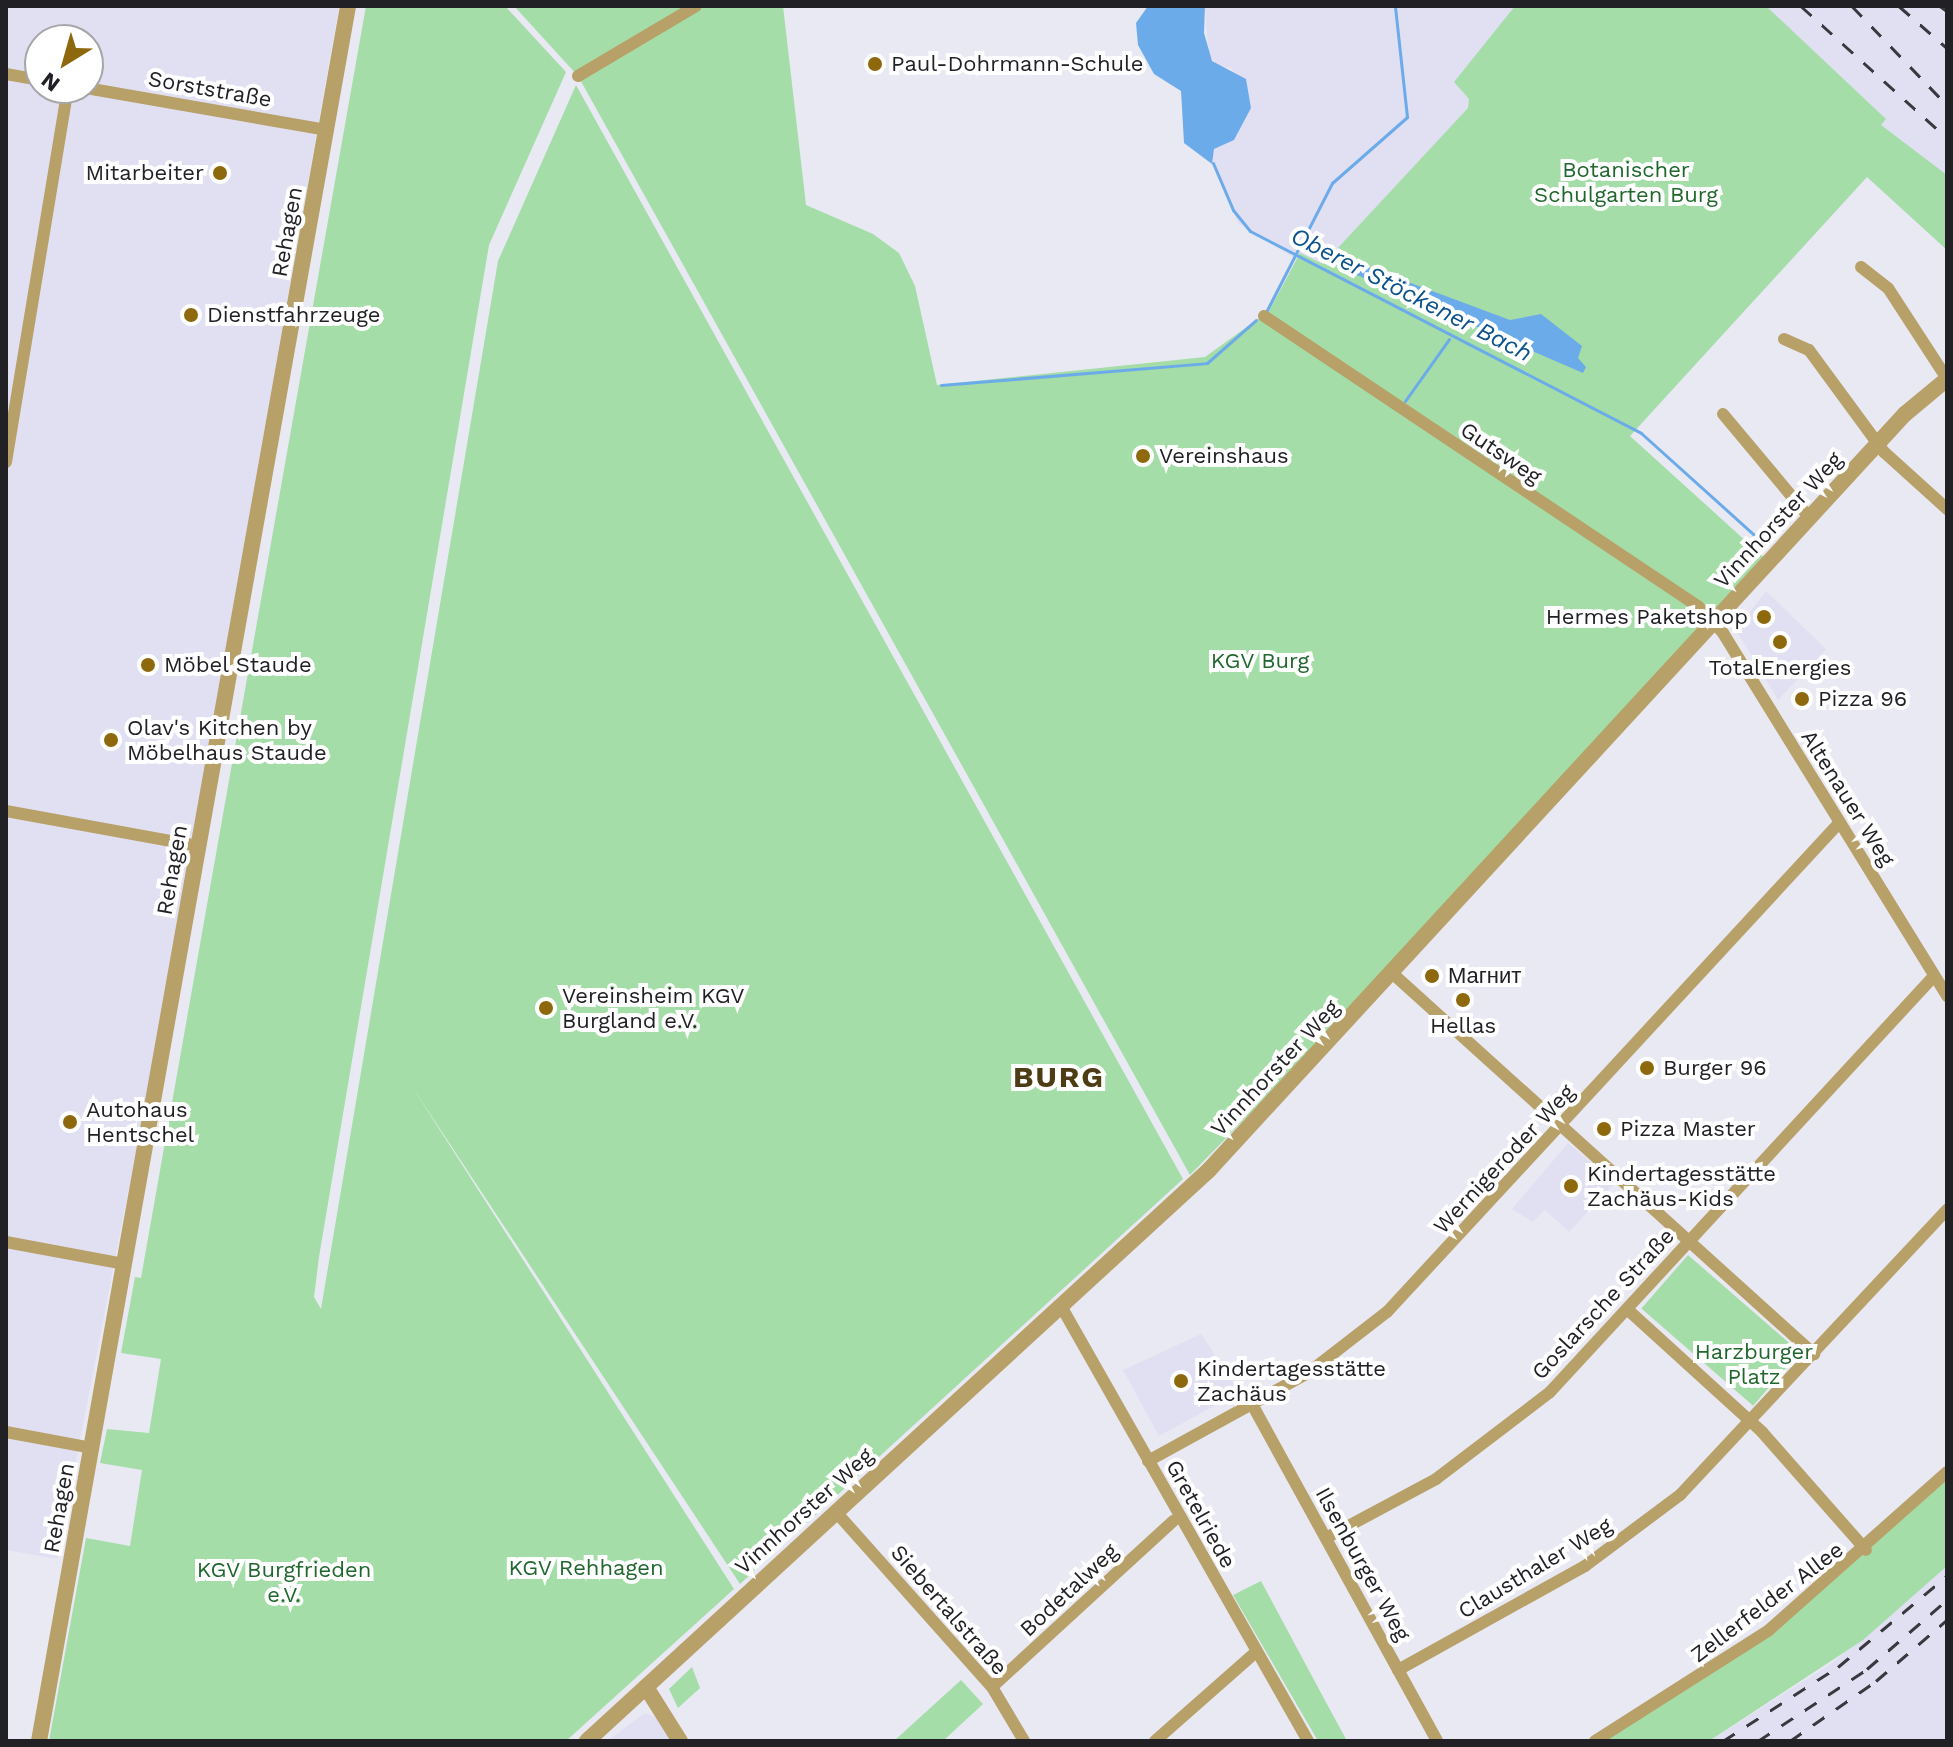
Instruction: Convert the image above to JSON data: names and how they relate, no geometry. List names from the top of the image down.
{
  "streets": {
    "street": [
      "Sorststraße",
      "Rehagen",
      "Gutsweg",
      "Vinnhorster Weg",
      "Altenauer Weg",
      "Wernigeroder Weg",
      "Goslarsche Straße",
      "Gretelriede",
      "Ilsenburger Weg",
      "Clausthaler Weg",
      "Bodetalweg",
      "Zellerfelder Allee",
      "Siebertalstraße"
    ]
  },
  "crossings": [
    ["Sorststraße", "Rehagen"],
    ["Gutsweg", "Vinnhorster Weg"],
    ["Gutsweg", "Altenauer Weg"],
    ["Vinnhorster Weg", "Altenauer Weg"],
    ["Vinnhorster Weg", "Gretelriede"],
    ["Vinnhorster Weg", "Siebertalstraße"],
    ["Altenauer Weg", "Wernigeroder Weg"],
    ["Altenauer Weg", "Goslarsche Straße"],
    ["Wernigeroder Weg", "Gretelriede"],
    ["Wernigeroder Weg", "Ilsenburger Weg"],
    ["Goslarsche Straße", "Ilsenburger Weg"],
    ["Ilsenburger Weg", "Clausthaler Weg"],
    ["Bodetalweg", "Siebertalstraße"]
  ],
  "districts": ["BURG"],
  "water": ["Oberer Stöckener Bach"],
  "parks": [
    "Botanischer Schulgarten Burg",
    "KGV Burg",
    "Harzburger Platz",
    "KGV Rehhagen",
    "KGV Burgfrieden e.V."
  ],
  "places": [
    "Paul-Dohrmann-Schule",
    "Mitarbeiter",
    "Dienstfahrzeuge",
    "Vereinshaus",
    "Hermes Paketshop",
    "TotalEnergies",
    "Möbel Staude",
    "Pizza 96",
    "Olav's Kitchen by Möbelhaus Staude",
    "Магнит",
    "Hellas",
    "Vereinsheim KGV Burgland e.V.",
    "Burger 96",
    "Autohaus Hentschel",
    "Pizza Master",
    "Kindertagesstätte Zachäus-Kids",
    "Kindertagesstätte Zachäus"
  ],
  "north": "bottom left"
}
